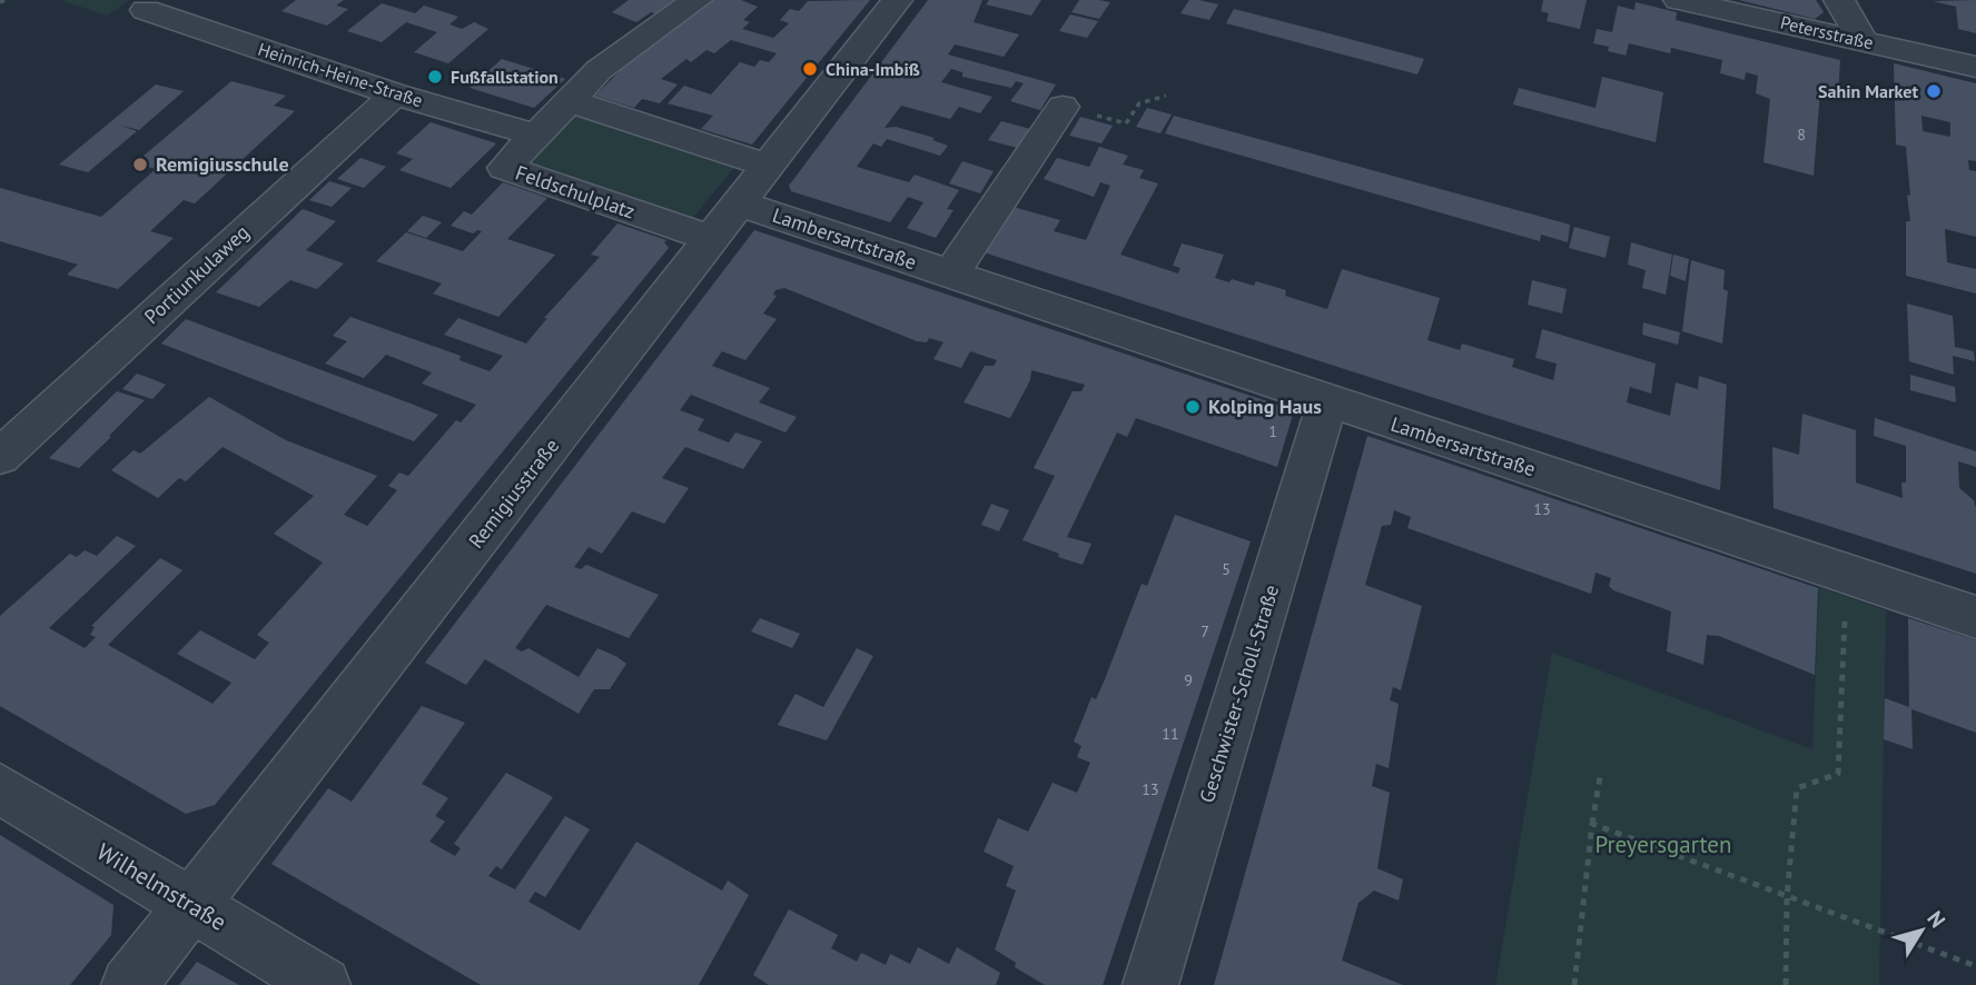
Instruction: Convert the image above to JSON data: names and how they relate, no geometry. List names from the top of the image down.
{
  "streets": {
    "street": [
      "Petersstraße",
      "Heinrich-Heine-Straße",
      "Feldschulplatz",
      "Lambersartstraße",
      "Portiunkulaweg",
      "Remigiusstraße",
      "Geschwister-Scholl-Straße",
      "Wilhelmstraße"
    ]
  },
  "crossings": [
    ["Heinrich-Heine-Straße", "Feldschulplatz"],
    ["Heinrich-Heine-Straße", "Portiunkulaweg"],
    ["Feldschulplatz", "Remigiusstraße"],
    ["Lambersartstraße", "Remigiusstraße"],
    ["Lambersartstraße", "Geschwister-Scholl-Straße"],
    ["Remigiusstraße", "Wilhelmstraße"]
  ],
  "parks": ["Preyersgarten"],
  "places": [
    "China-Imbiß",
    "Fußfallstation",
    "Sahin Market",
    "Remigiusschule",
    "Kolping Haus"
  ],
  "house_numbers": [
    "8",
    "1",
    "13",
    "5",
    "7",
    "9",
    "11",
    "13"
  ],
  "north": "top right"
}
